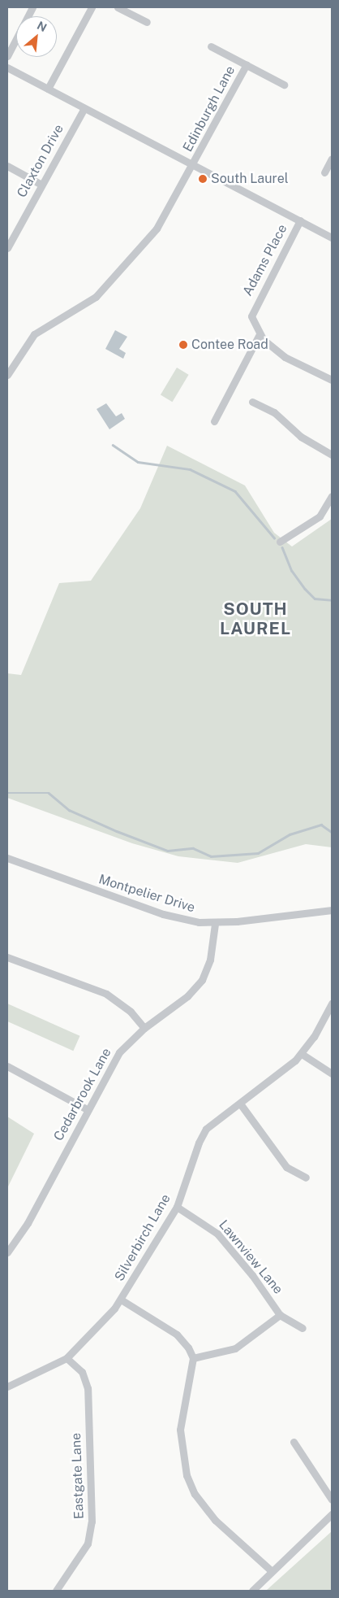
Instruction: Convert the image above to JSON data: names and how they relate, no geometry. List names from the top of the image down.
{
  "streets": {
    "street": [
      "Edinburgh Lane",
      "Claxton Drive",
      "Adams Place",
      "Montpelier Drive",
      "Cedarbrook Lane",
      "Silverbirch Lane",
      "Lawnview Lane",
      "Eastgate Lane"
    ]
  },
  "crossings": [
    ["Montpelier Drive", "Cedarbrook Lane"],
    ["Silverbirch Lane", "Lawnview Lane"],
    ["Silverbirch Lane", "Eastgate Lane"]
  ],
  "districts": ["SOUTH LAUREL"],
  "places": ["South Laurel", "Contee Road"],
  "north": "top right"
}
